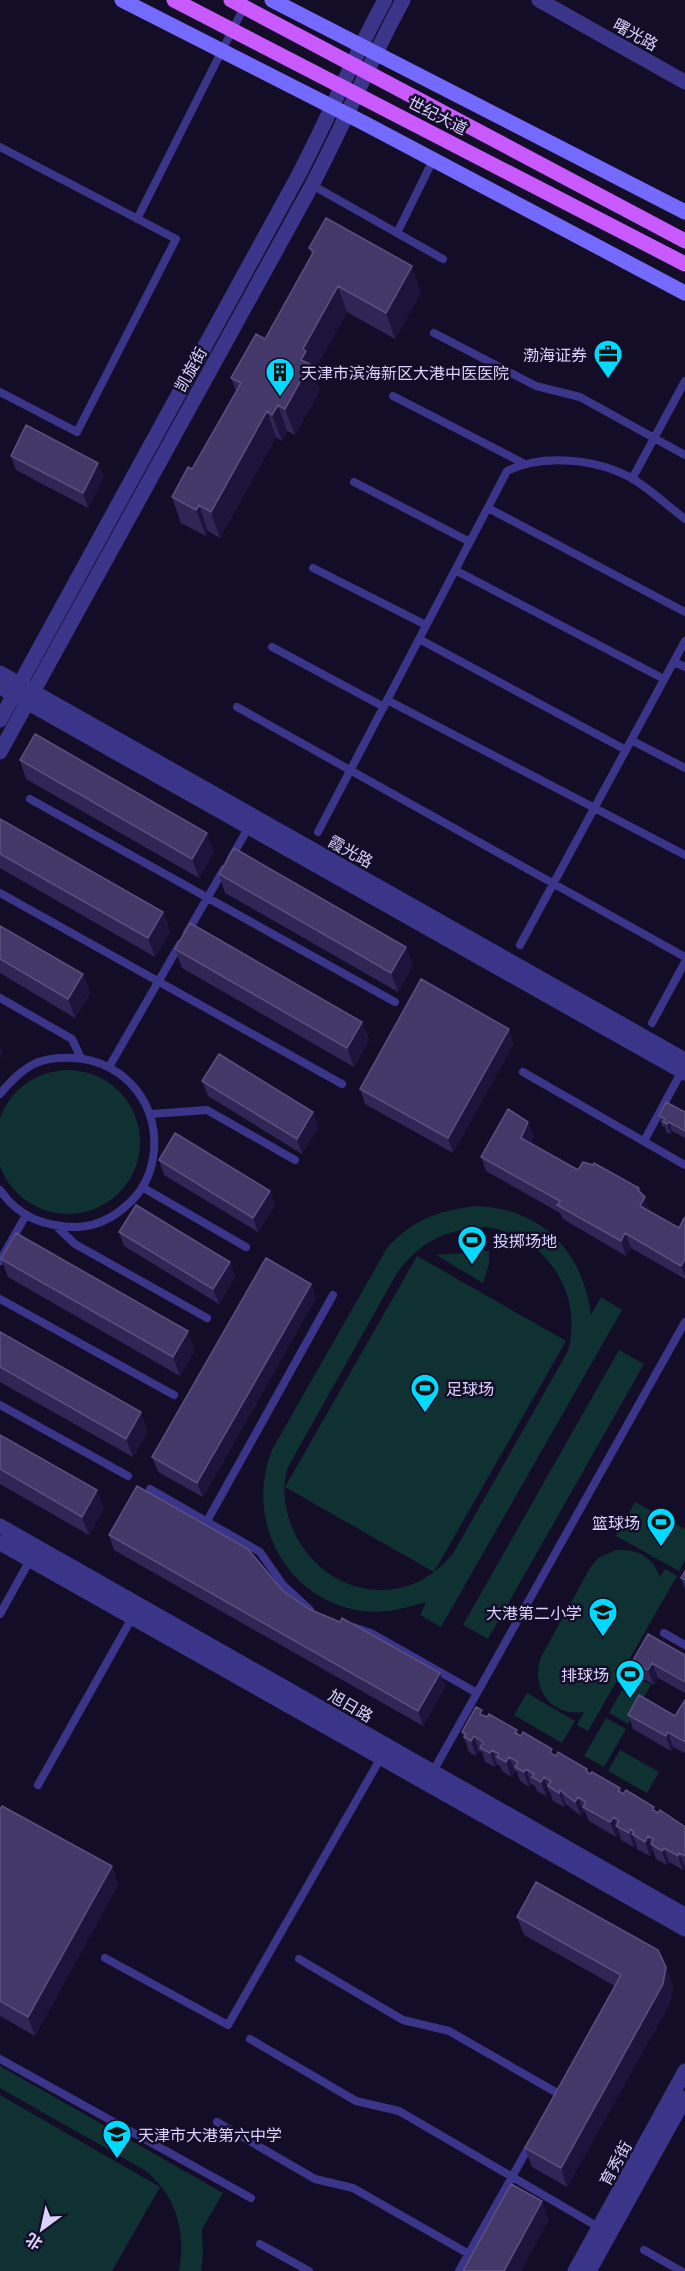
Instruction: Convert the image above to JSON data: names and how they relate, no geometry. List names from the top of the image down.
{
  "streets": {
    "main road": ["世纪大道"],
    "street": [
      "曙光路",
      "凯旋街",
      "霞光路",
      "旭日路",
      "育秀街"
    ]
  },
  "crossings": [
    ["世纪大道", "凯旋街"],
    ["凯旋街", "霞光路"]
  ],
  "places": {
    "office": ["渤海证券"],
    "building": ["天津市滨海新区大港中医医院"],
    "sports": [
      "投掷场地",
      "足球场",
      "篮球场",
      "排球场"
    ],
    "school or university": ["大港第二小学", "天津市大港第六中学"]
  },
  "north": "bottom left"
}
